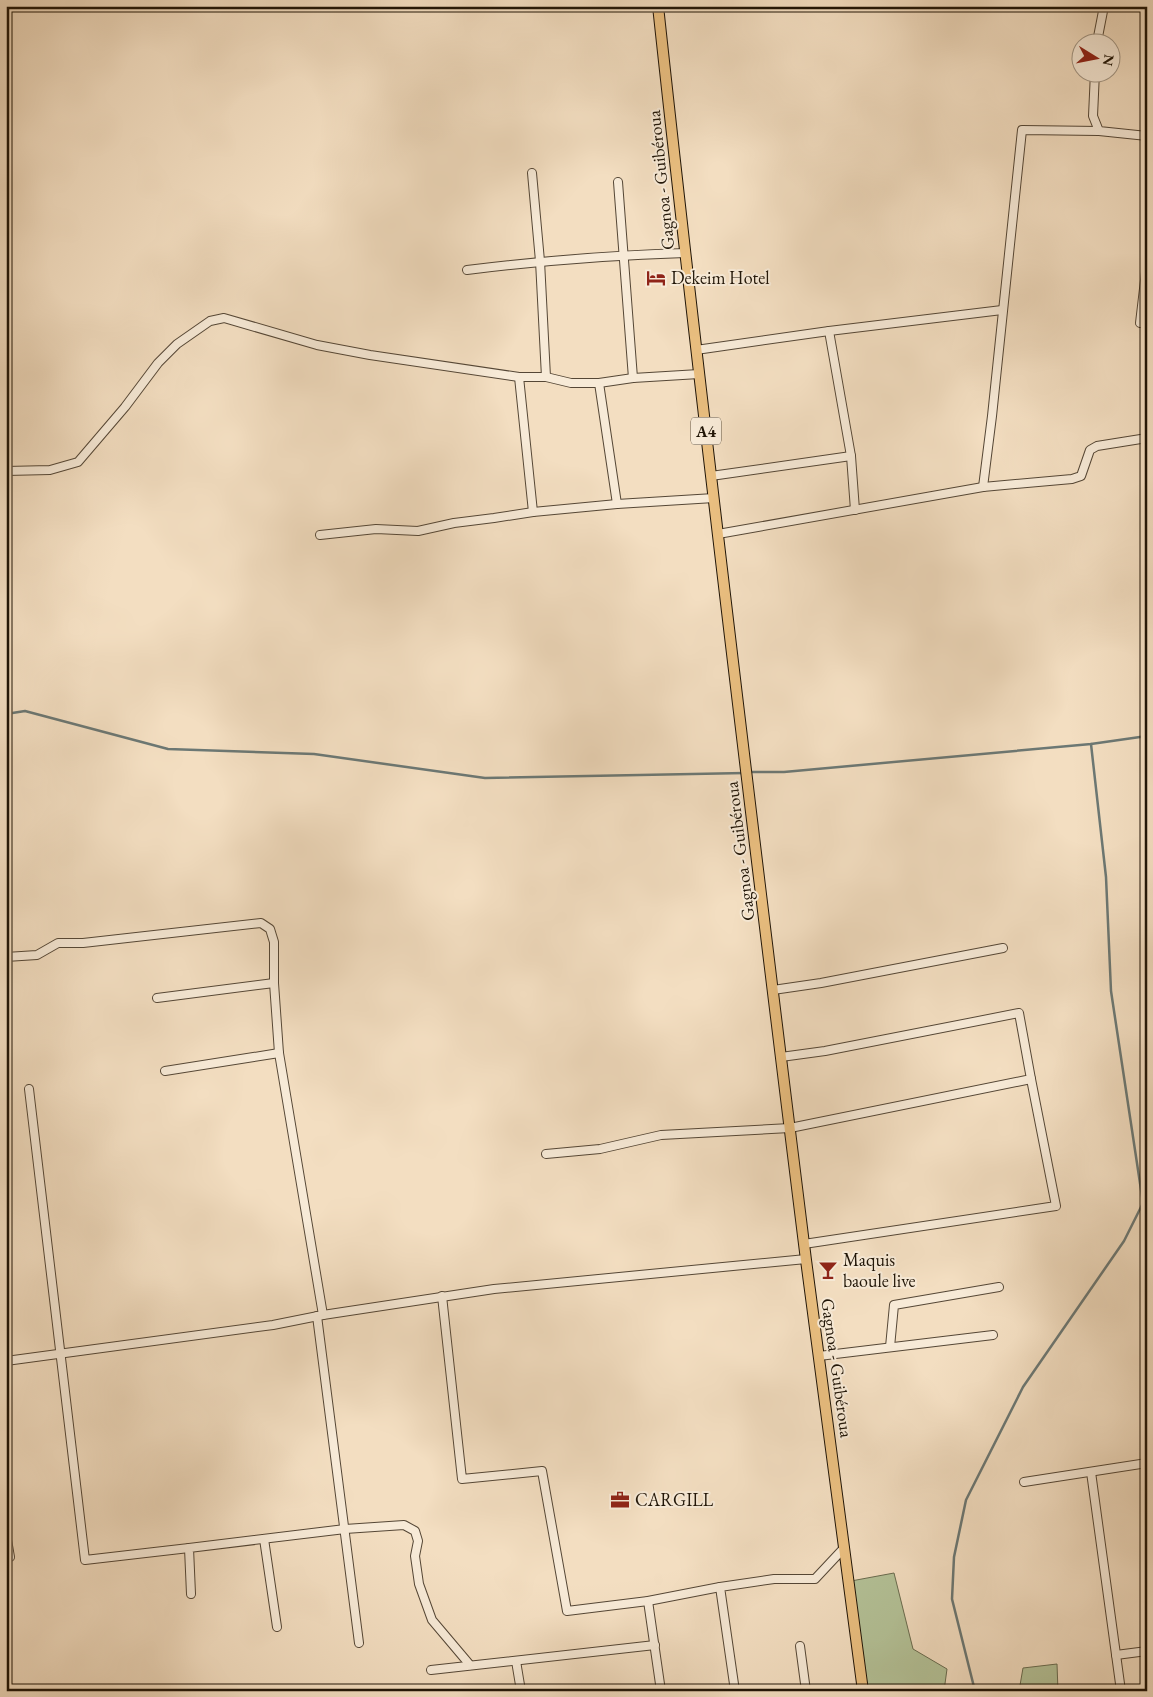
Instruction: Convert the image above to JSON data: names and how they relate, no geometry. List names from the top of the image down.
{
  "streets": {
    "main road": ["Gagnoa - Guibéroua", "A4"]
  },
  "places": {
    "hotel": ["Dekeim Hotel"],
    "bar": ["Maquis baoule live"],
    "office": ["CARGILL"]
  },
  "north": "right"
}
